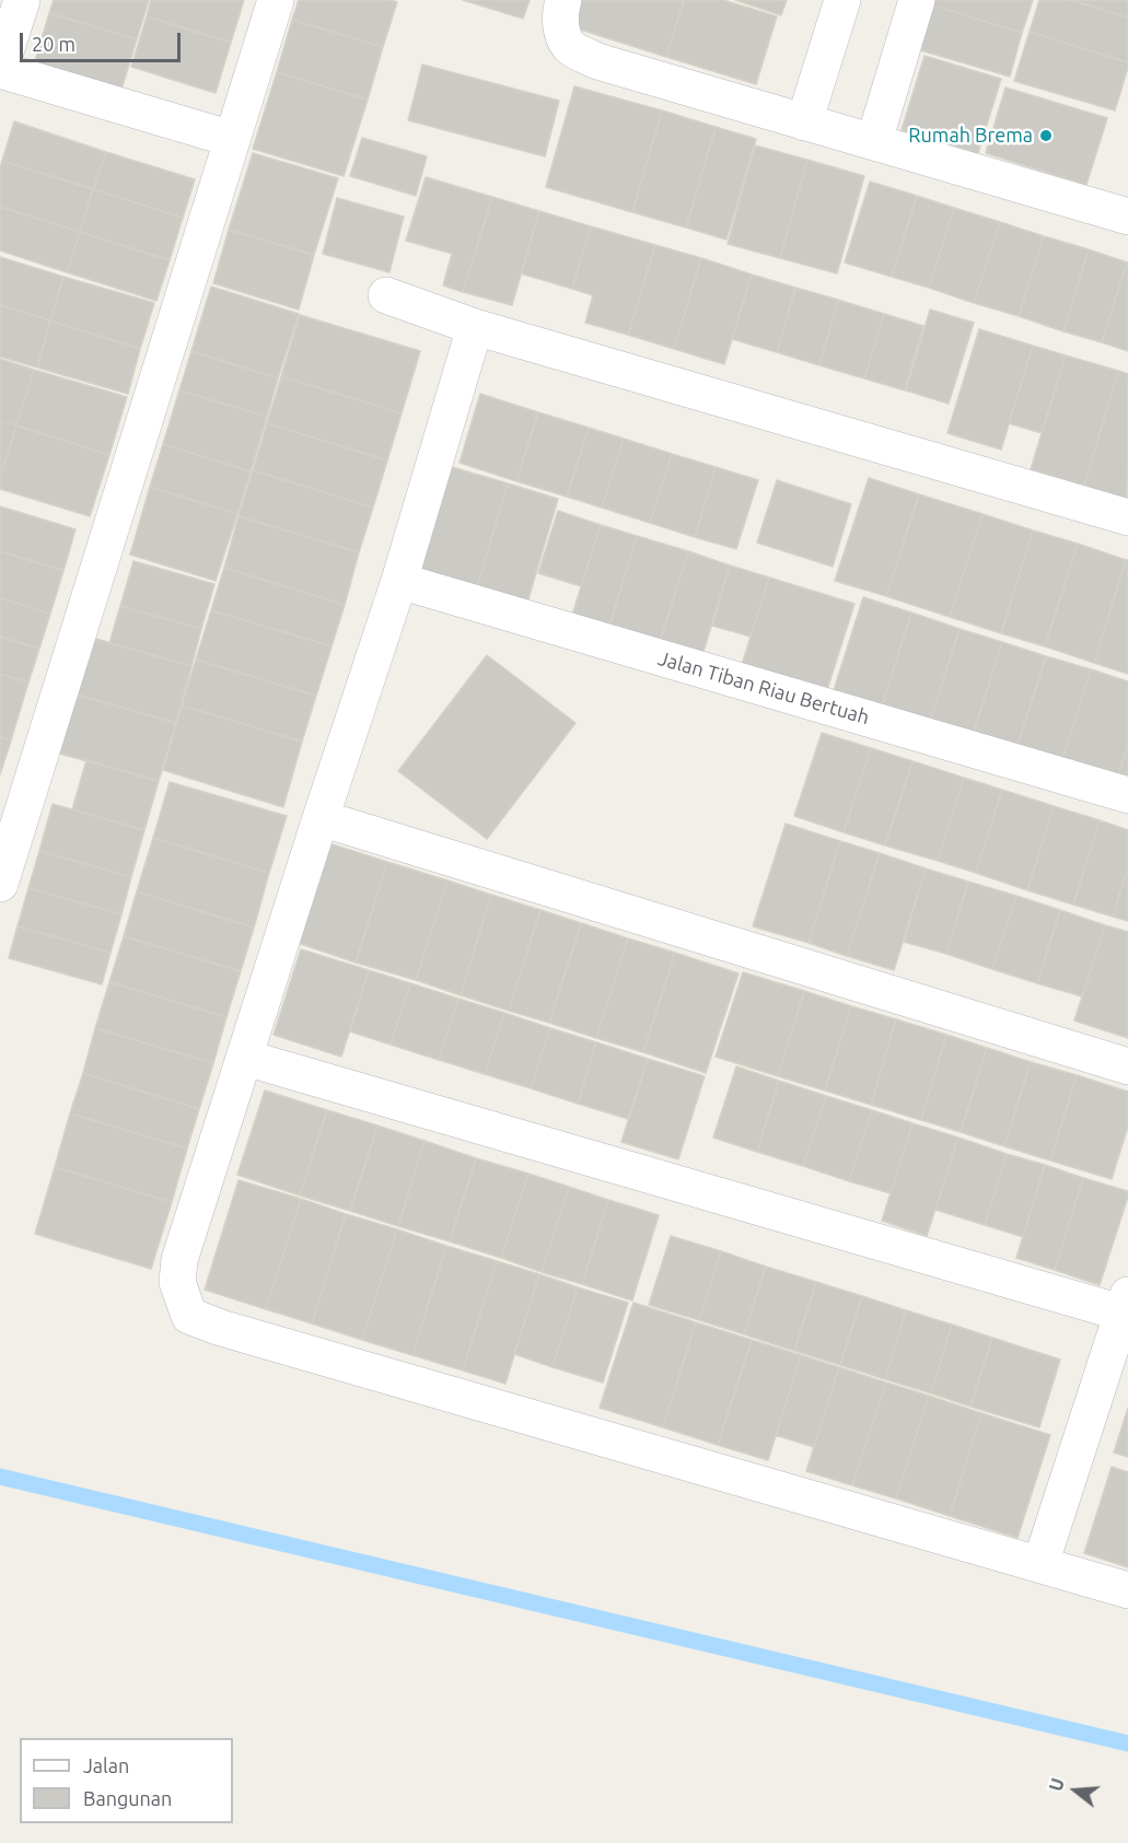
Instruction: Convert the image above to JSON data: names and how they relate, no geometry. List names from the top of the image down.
{
  "streets": {
    "street": ["Jalan Tiban Riau Bertuah"]
  },
  "places": ["Rumah Brema"],
  "legend": ["Jalan", "Bangunan"],
  "scale_bar": "20 m",
  "north": "left"
}
